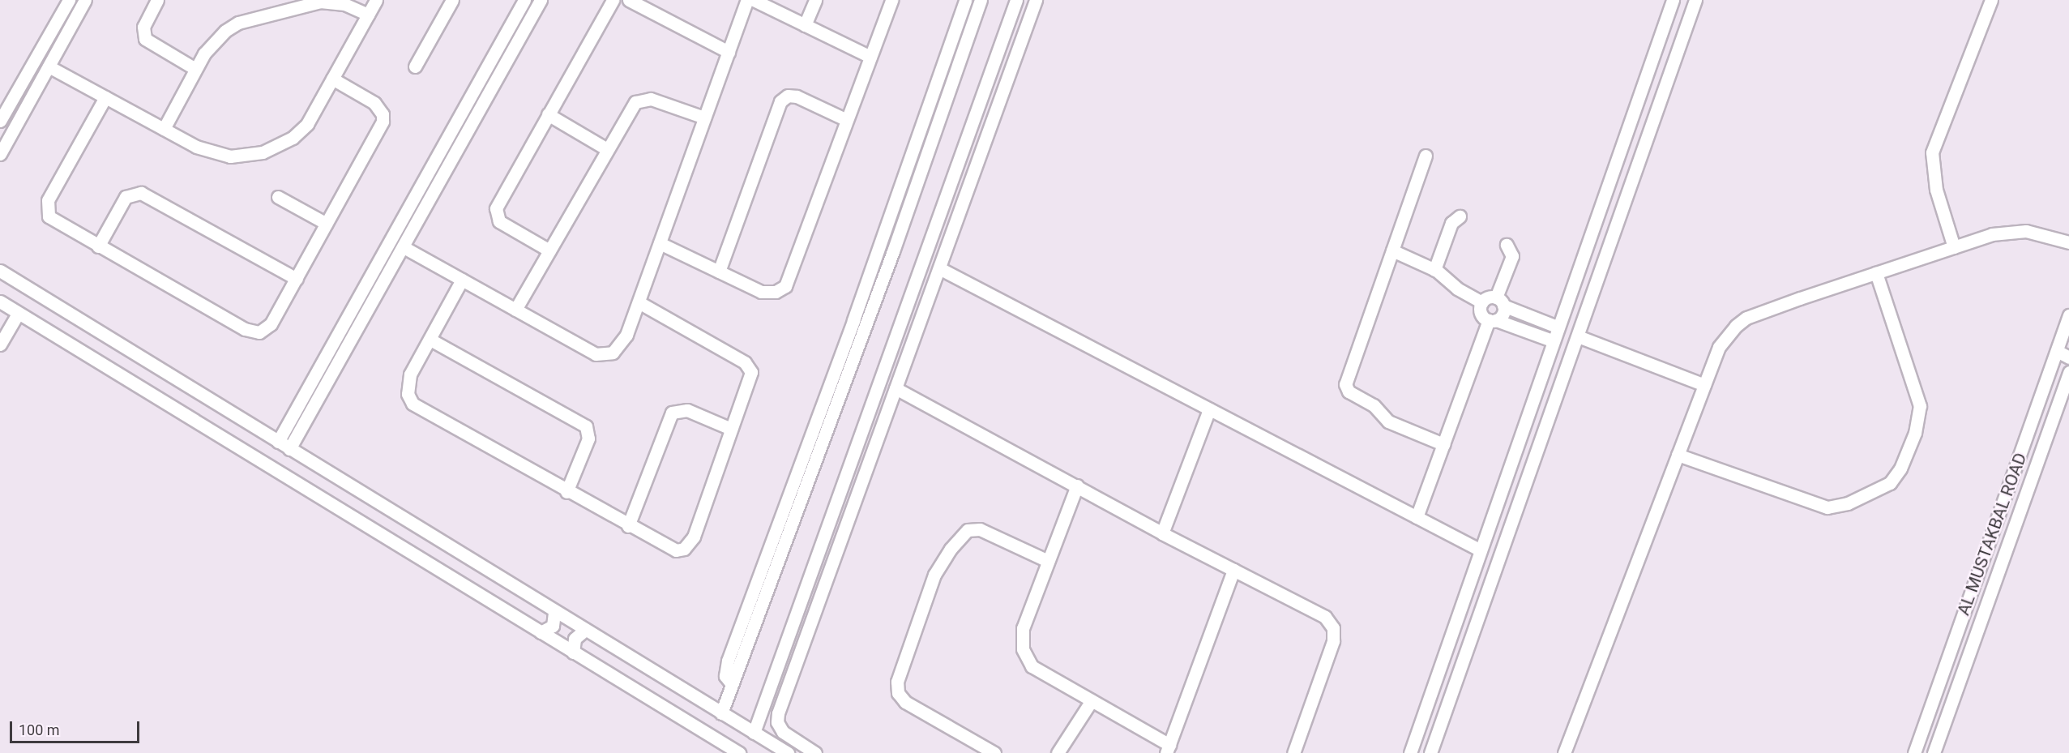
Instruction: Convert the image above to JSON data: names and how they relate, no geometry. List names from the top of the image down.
{
  "streets": {
    "street": ["AL MUSTAKBAL ROAD"]
  },
  "scale_bar": "100 m"
}
